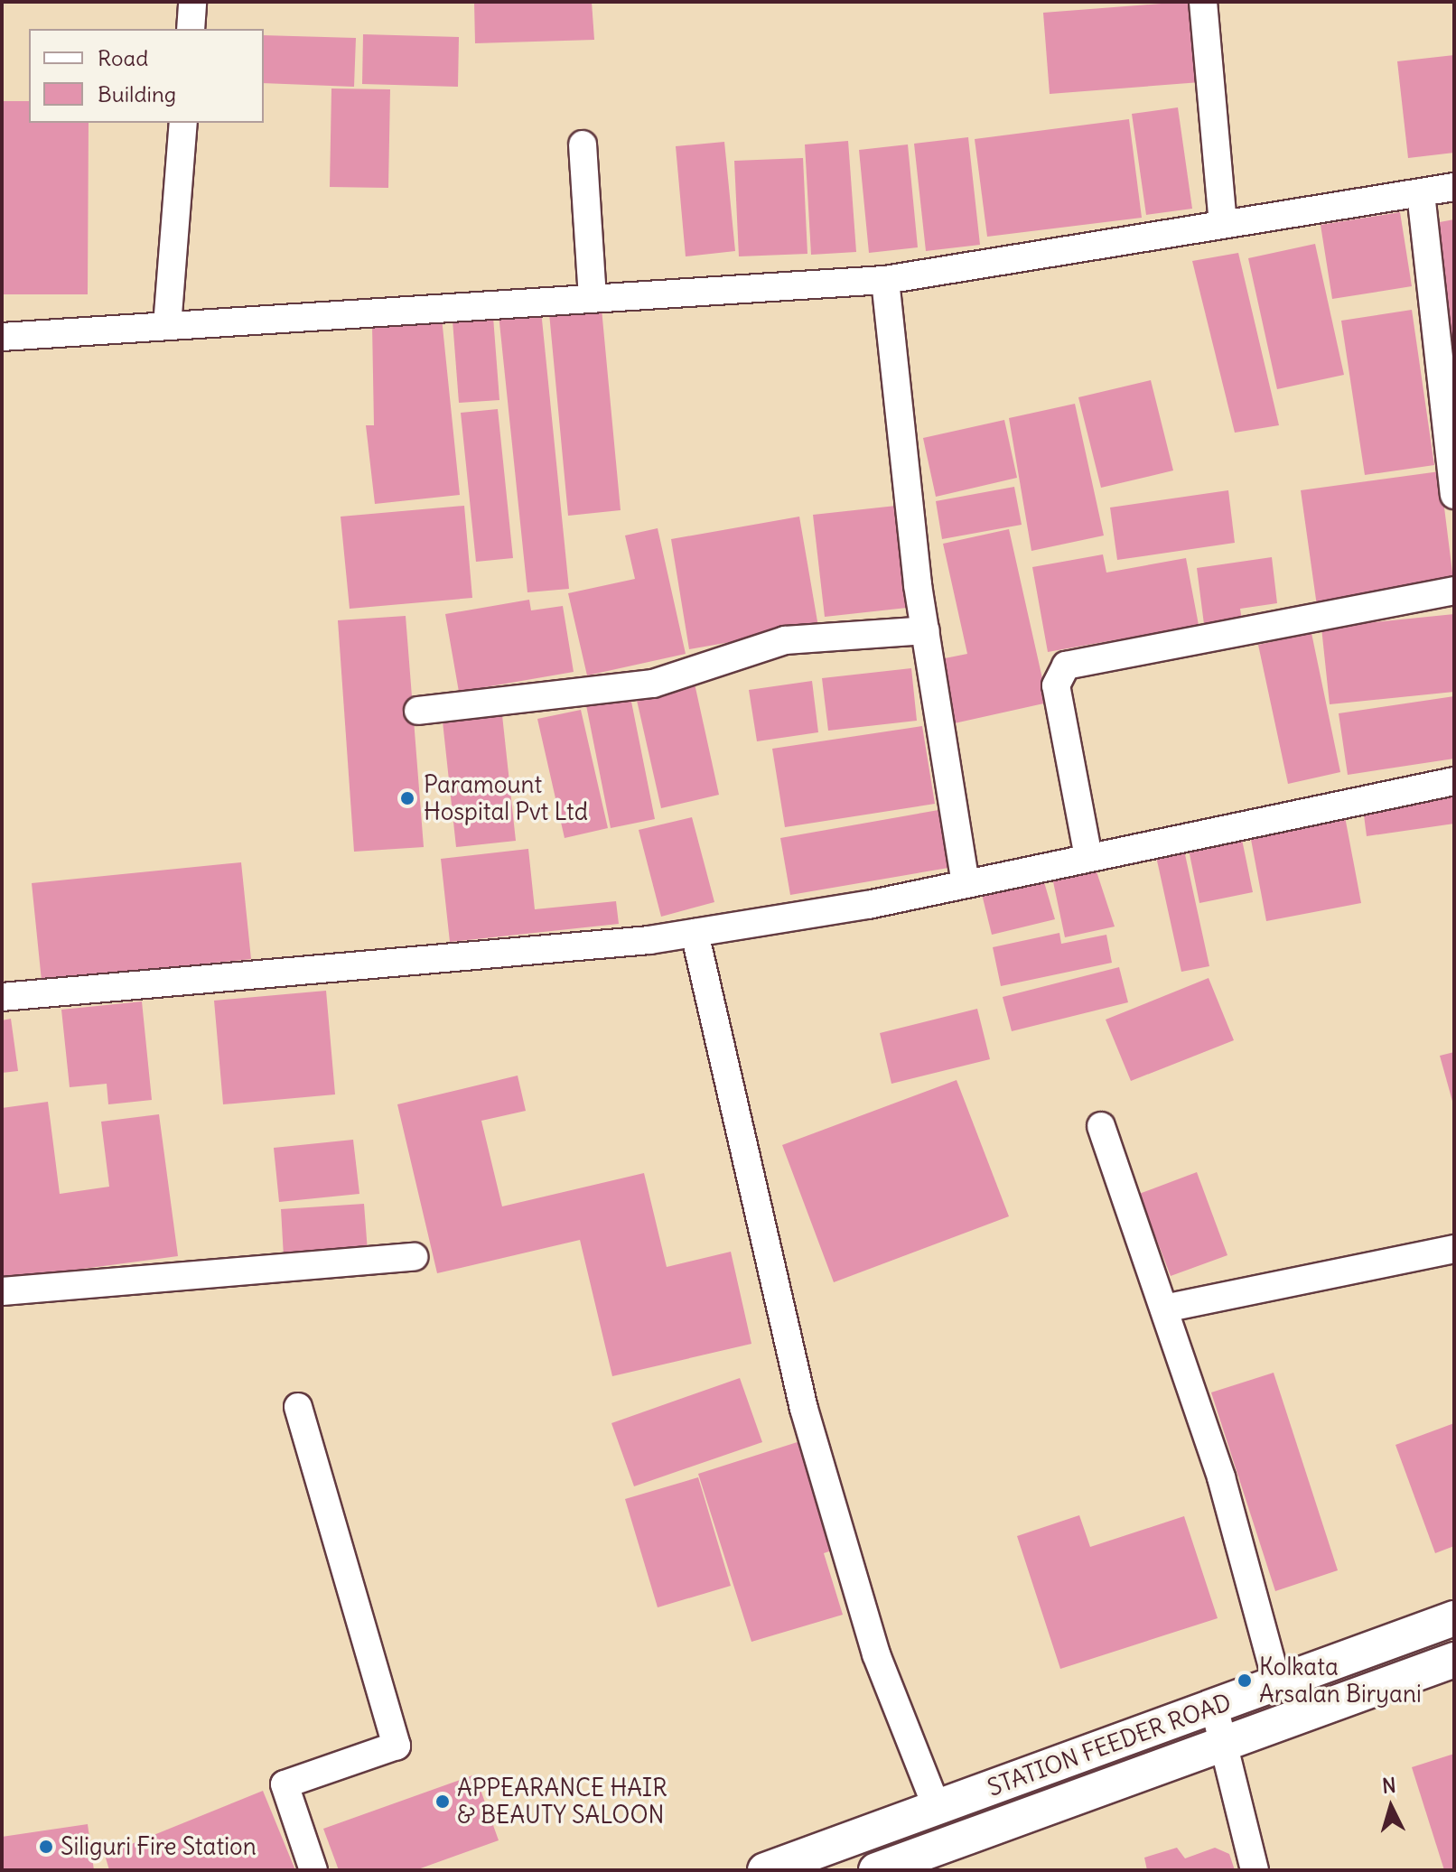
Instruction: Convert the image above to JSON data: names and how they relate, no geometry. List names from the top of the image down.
{
  "streets": {
    "street": ["STATION FEEDER ROAD"]
  },
  "places": [
    "Paramount Hospital Pvt Ltd",
    "Kolkata Arsalan Biryani",
    "APPEARANCE HAIR & BEAUTY SALOON",
    "Siliguri Fire Station"
  ],
  "legend": ["Road", "Building"],
  "north": "top"
}
